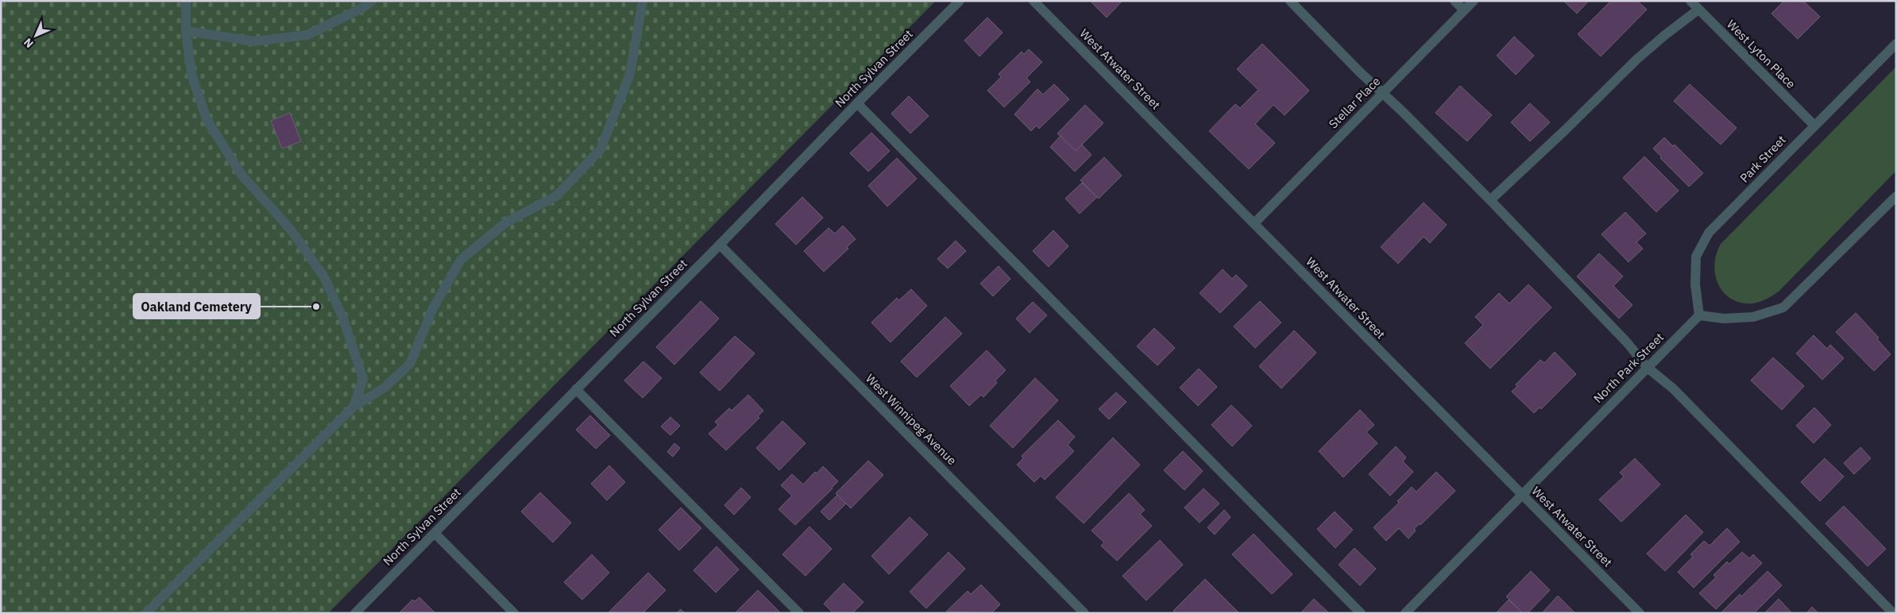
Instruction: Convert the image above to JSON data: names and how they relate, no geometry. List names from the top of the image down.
{
  "streets": {
    "street": [
      "West Lyton Place",
      "North Sylvan Street",
      "West Atwater Street",
      "Stellar Place",
      "Park Street",
      "North Park Street",
      "West Winnipeg Avenue"
    ]
  },
  "crossings": [
    ["West Lyton Place", "Park Street"],
    ["North Sylvan Street", "West Winnipeg Avenue"],
    ["West Atwater Street", "Stellar Place"],
    ["West Atwater Street", "North Park Street"],
    ["Park Street", "North Park Street"]
  ],
  "places": ["Oakland Cemetery"],
  "north": "bottom left"
}
